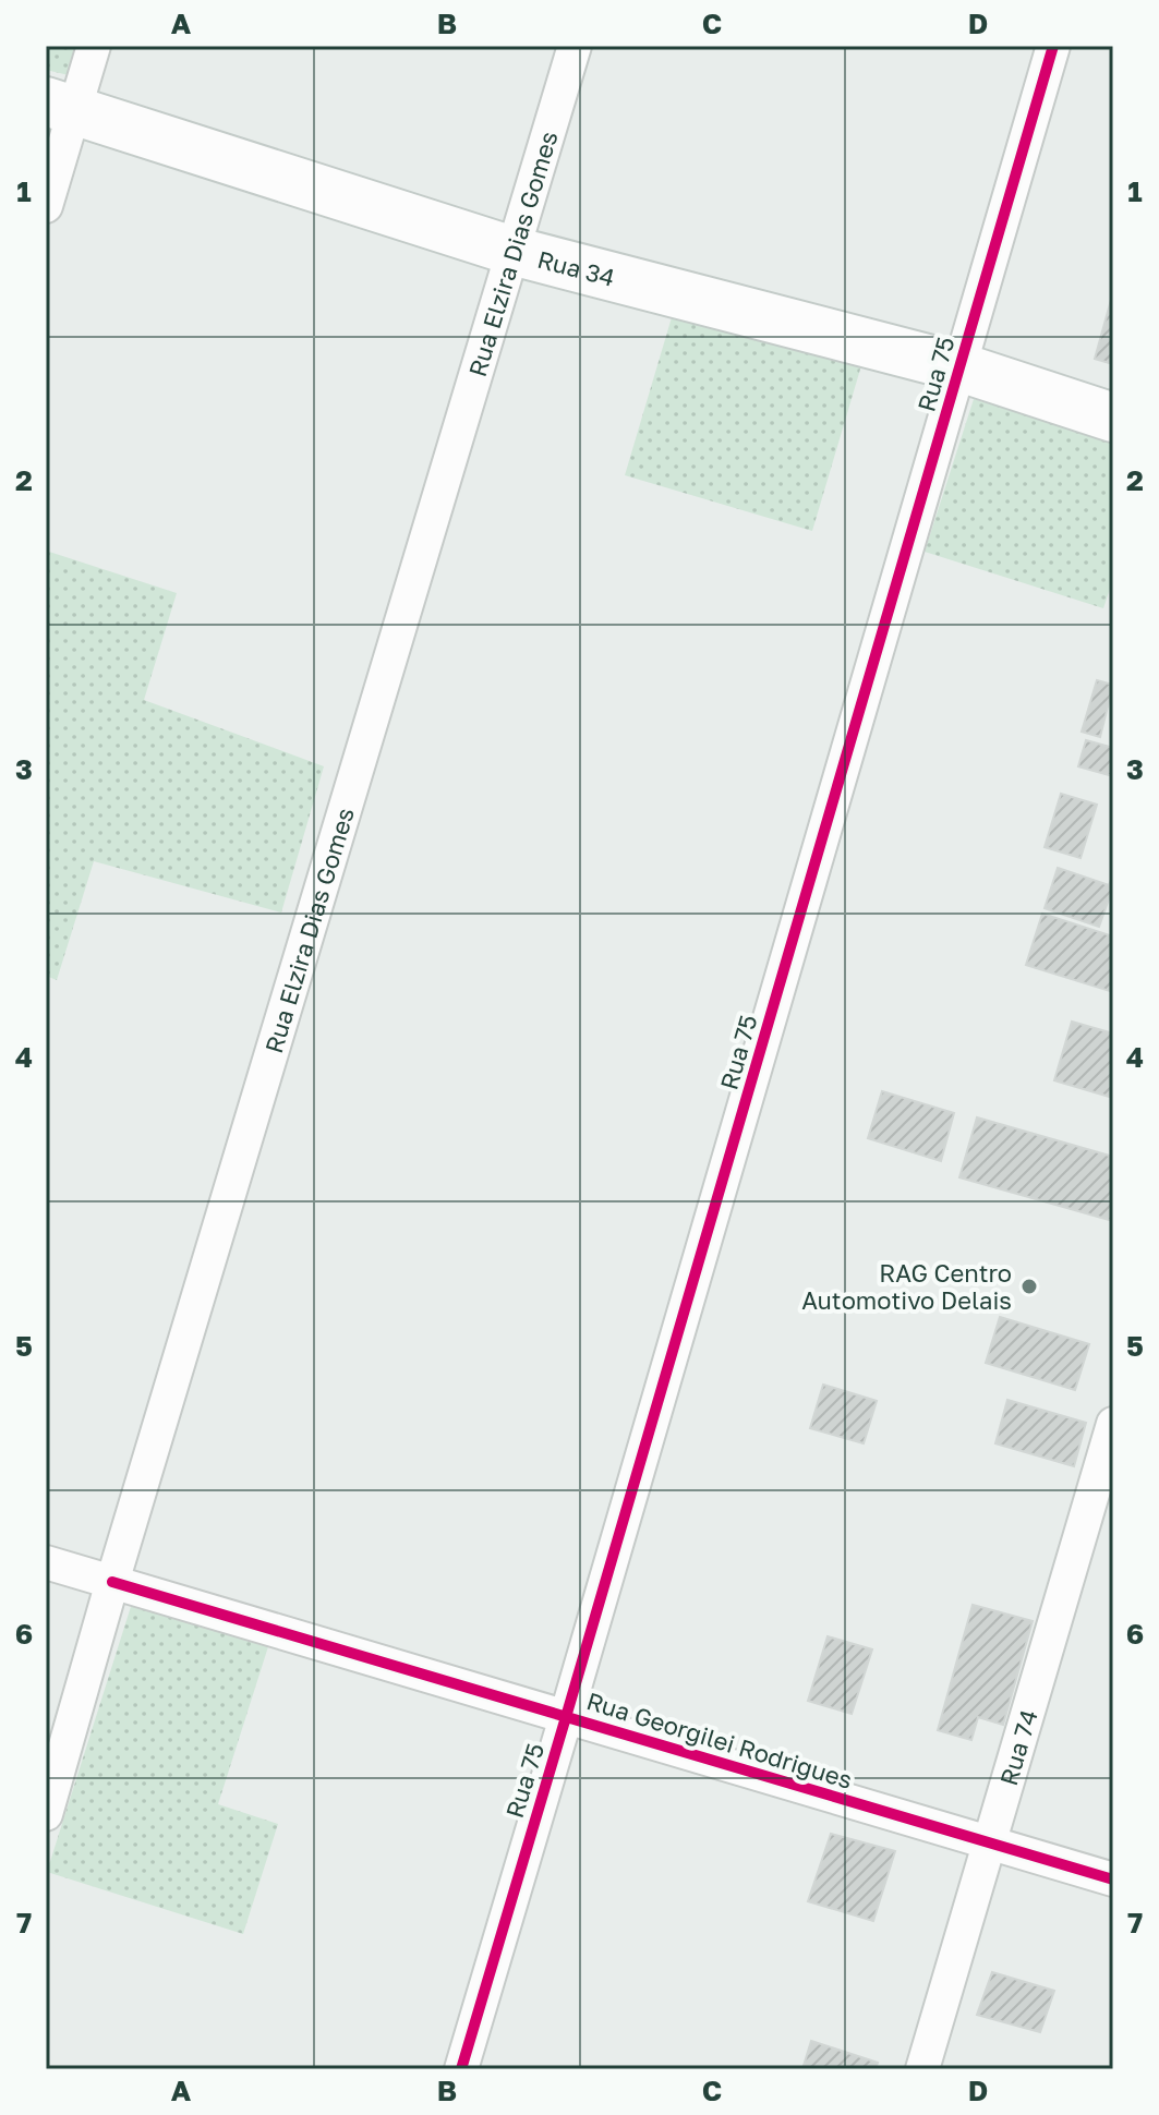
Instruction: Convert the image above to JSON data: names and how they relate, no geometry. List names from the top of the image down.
{
  "streets": {
    "street": [
      "Rua Elzira Dias Gomes",
      "Rua 34",
      "Rua 75",
      "Rua Georgilei Rodrigues",
      "Rua 74"
    ]
  },
  "crossings": [
    ["Rua Elzira Dias Gomes", "Rua 34"],
    ["Rua Elzira Dias Gomes", "Rua Georgilei Rodrigues"],
    ["Rua 34", "Rua 75"],
    ["Rua 75", "Rua Georgilei Rodrigues"],
    ["Rua Georgilei Rodrigues", "Rua 74"]
  ],
  "places": ["RAG Centro Automotivo Delais"],
  "grid": {
    "columns": [
      "A",
      "B",
      "C",
      "D"
    ],
    "rows": [
      "1",
      "2",
      "3",
      "4",
      "5",
      "6",
      "7"
    ]
  }
}
